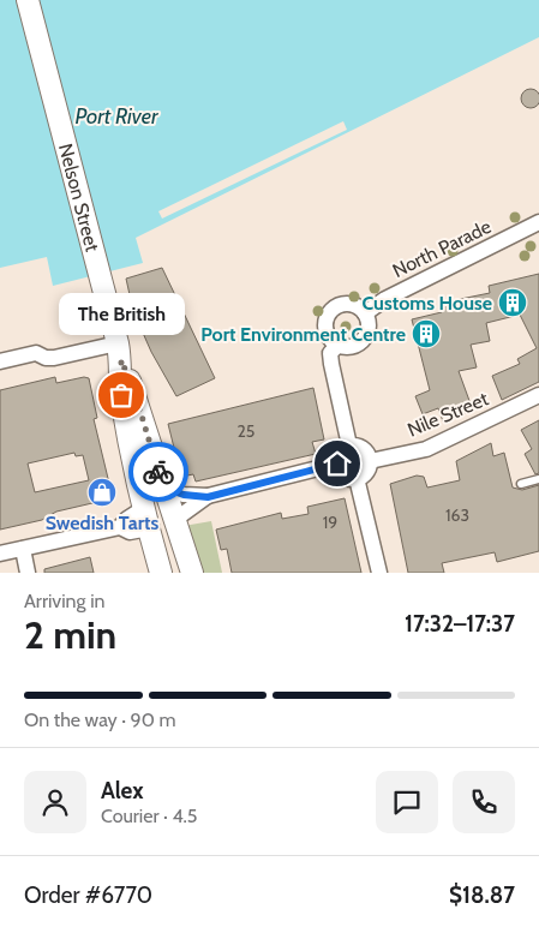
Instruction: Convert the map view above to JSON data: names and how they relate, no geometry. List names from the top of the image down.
{
  "streets": {
    "main road": ["Nelson Street"],
    "street": ["North Parade", "Nile Street"]
  },
  "water": ["Port River"],
  "places": {
    "building": ["Customs House", "Port Environment Centre"],
    "other": ["The British"],
    "shop": ["Swedish Tarts"]
  },
  "house_numbers": ["25", "163", "19"],
  "page": {
    "bubble": "The British",
    "heading": ["2 min", "Arriving in", "17:32–17:37"],
    "panel": [
      "Alex",
      "Courier · 4.5",
      "Order #6770",
      "$18.87"
    ],
    "bar": "On the way · 90 m"
  }
}
